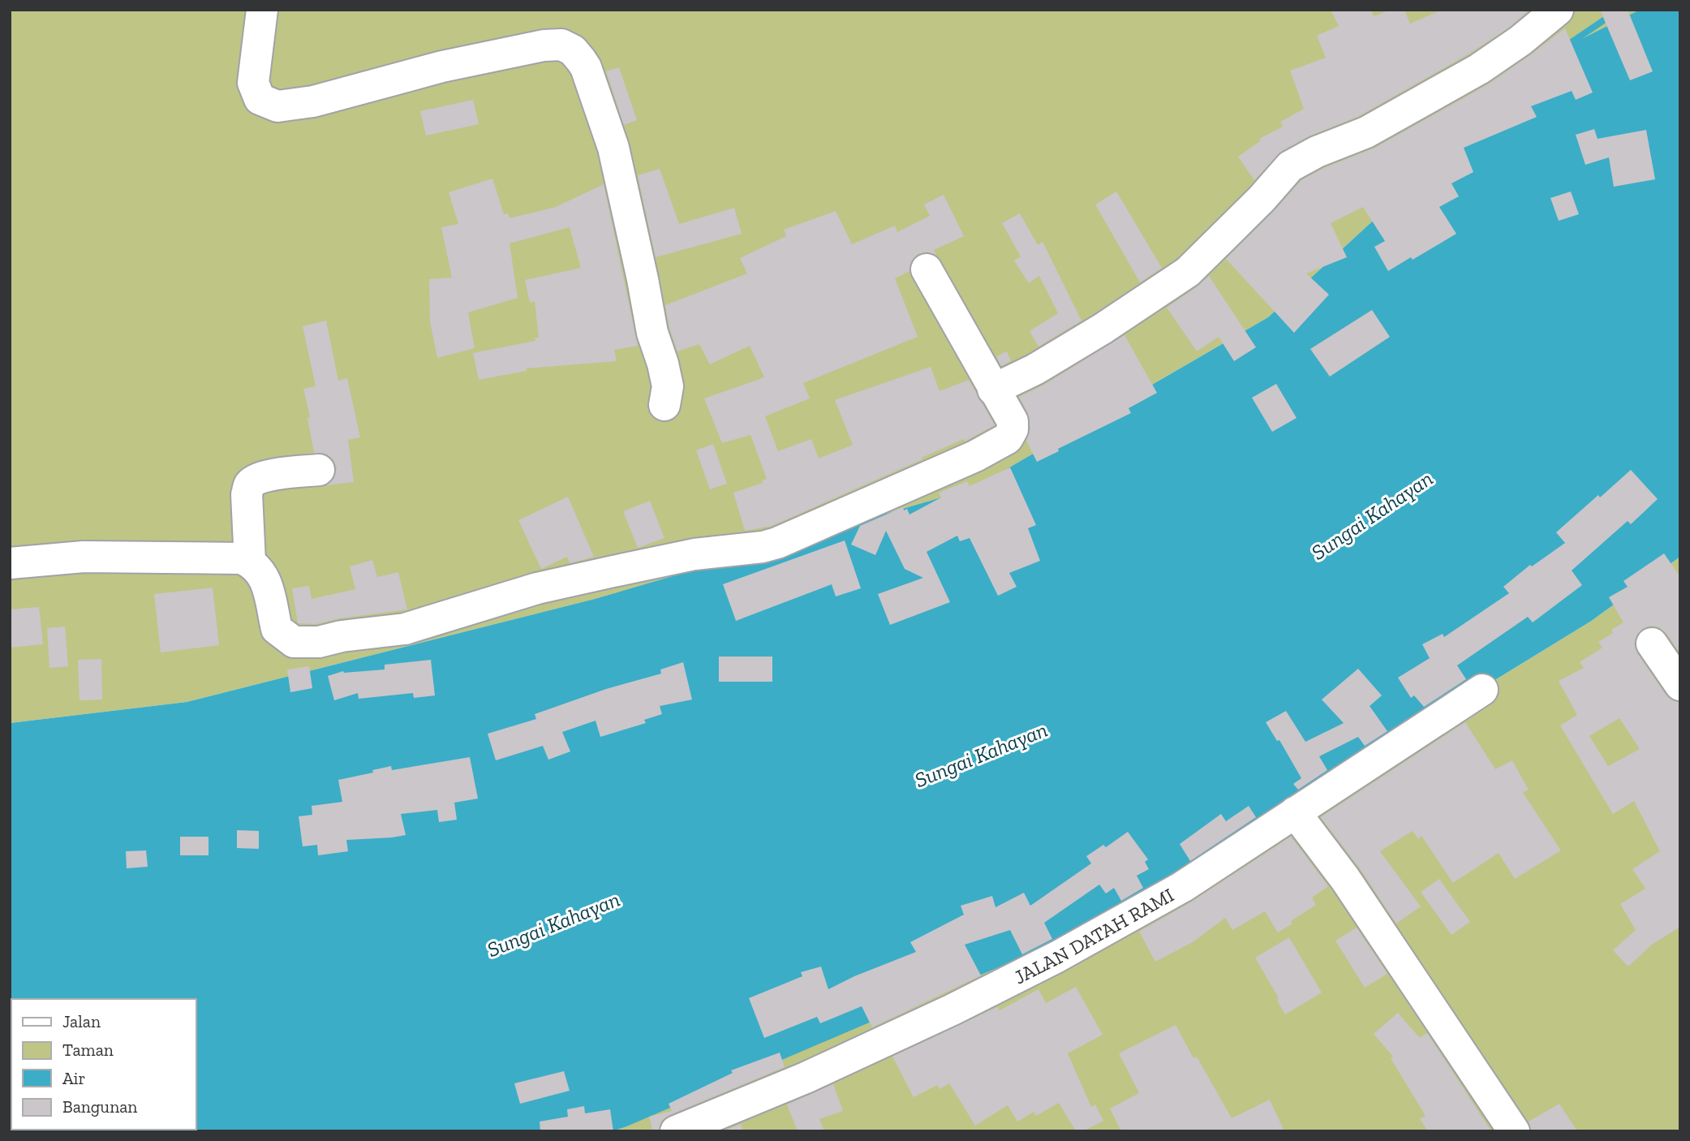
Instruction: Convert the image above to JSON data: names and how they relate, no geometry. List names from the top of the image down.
{
  "streets": {
    "street": ["JALAN DATAH RAMI"]
  },
  "water": ["Sungai Kahayan"],
  "legend": [
    "Jalan",
    "Taman",
    "Air",
    "Bangunan"
  ]
}
